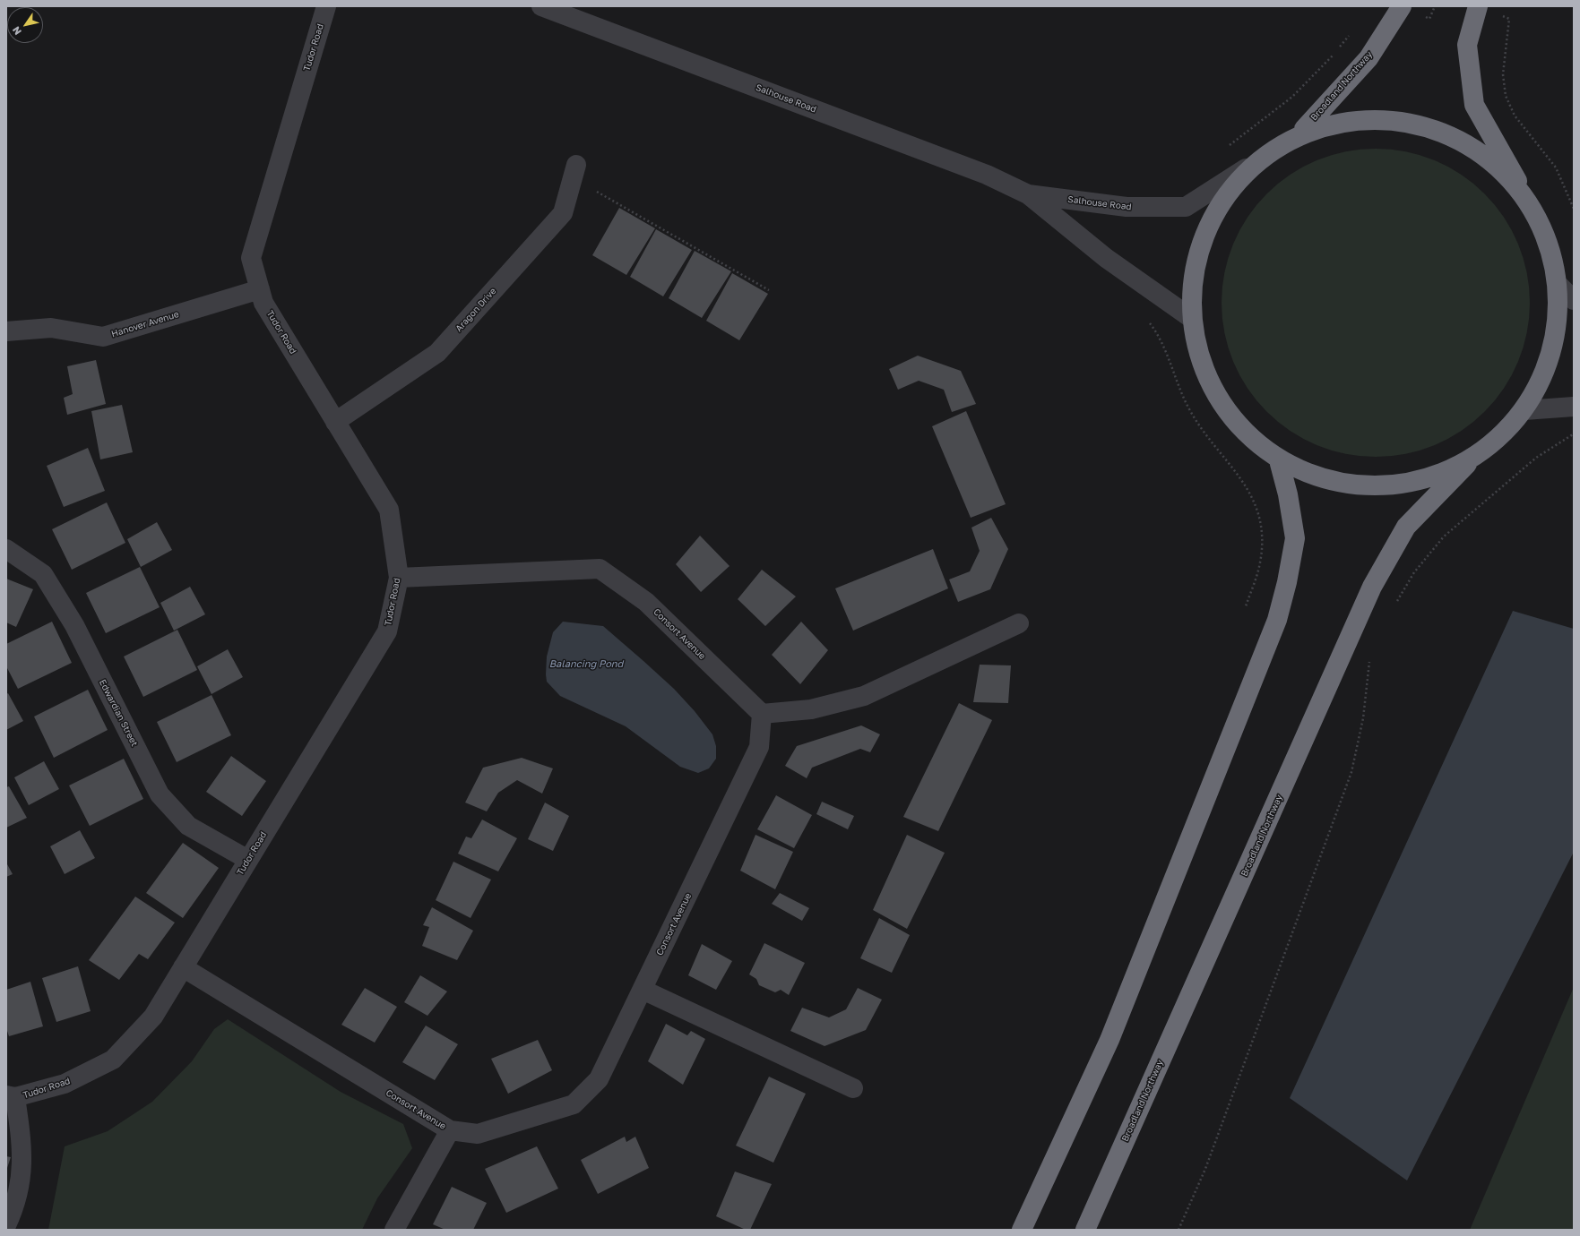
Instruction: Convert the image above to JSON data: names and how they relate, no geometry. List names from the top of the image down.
{
  "streets": {
    "highway": ["Broadland Northway"],
    "street": [
      "Tudor Road",
      "Salhouse Road",
      "Aragon Drive",
      "Hanover Avenue",
      "Consort Avenue",
      "Edwardian Street"
    ]
  },
  "crossings": [
    ["Tudor Road", "Aragon Drive"],
    ["Tudor Road", "Hanover Avenue"],
    ["Tudor Road", "Consort Avenue"],
    ["Tudor Road", "Edwardian Street"]
  ],
  "water": ["Balancing Pond"],
  "north": "bottom left"
}
